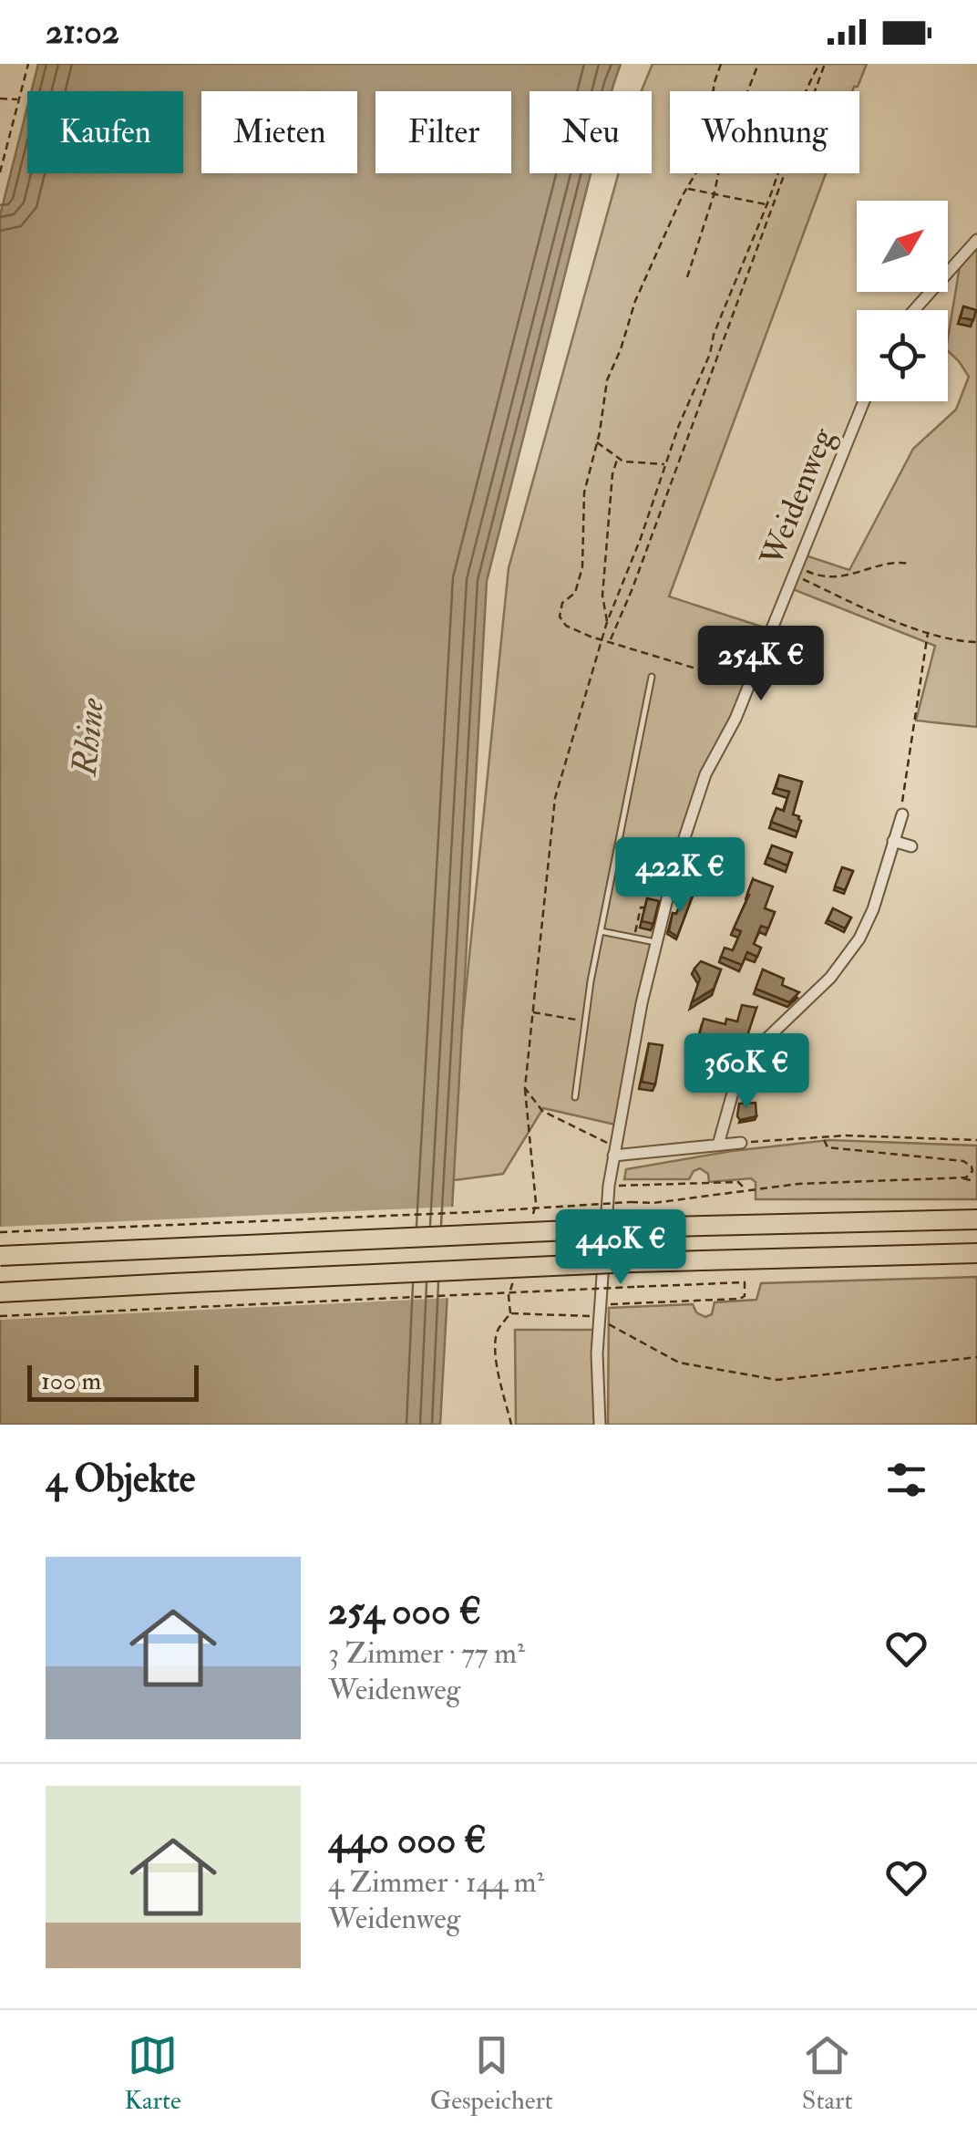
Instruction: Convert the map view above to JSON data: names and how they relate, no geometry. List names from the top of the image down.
{
  "streets": {
    "street": ["Weidenweg"]
  },
  "water": ["Rhine"],
  "scale_bar": "100 m",
  "north": "top right",
  "page": {
    "status": "21:02",
    "chip": [
      "Kaufen",
      "Mieten",
      "Filter",
      "Neu",
      "Wohnung"
    ],
    "price": [
      "254K €",
      "422K €",
      "360K €",
      "440K €"
    ],
    "scale": "100 m",
    "heading": "4 Objekte",
    "list": [
      {
        "name": "254 000 €",
        "note": "3 Zimmer · 77 m² · Weidenweg"
      },
      {
        "name": "440 000 €",
        "note": "4 Zimmer · 144 m² · Weidenweg"
      }
    ],
    "tabs": ["Karte", "Gespeichert", "Start"]
  }
}
